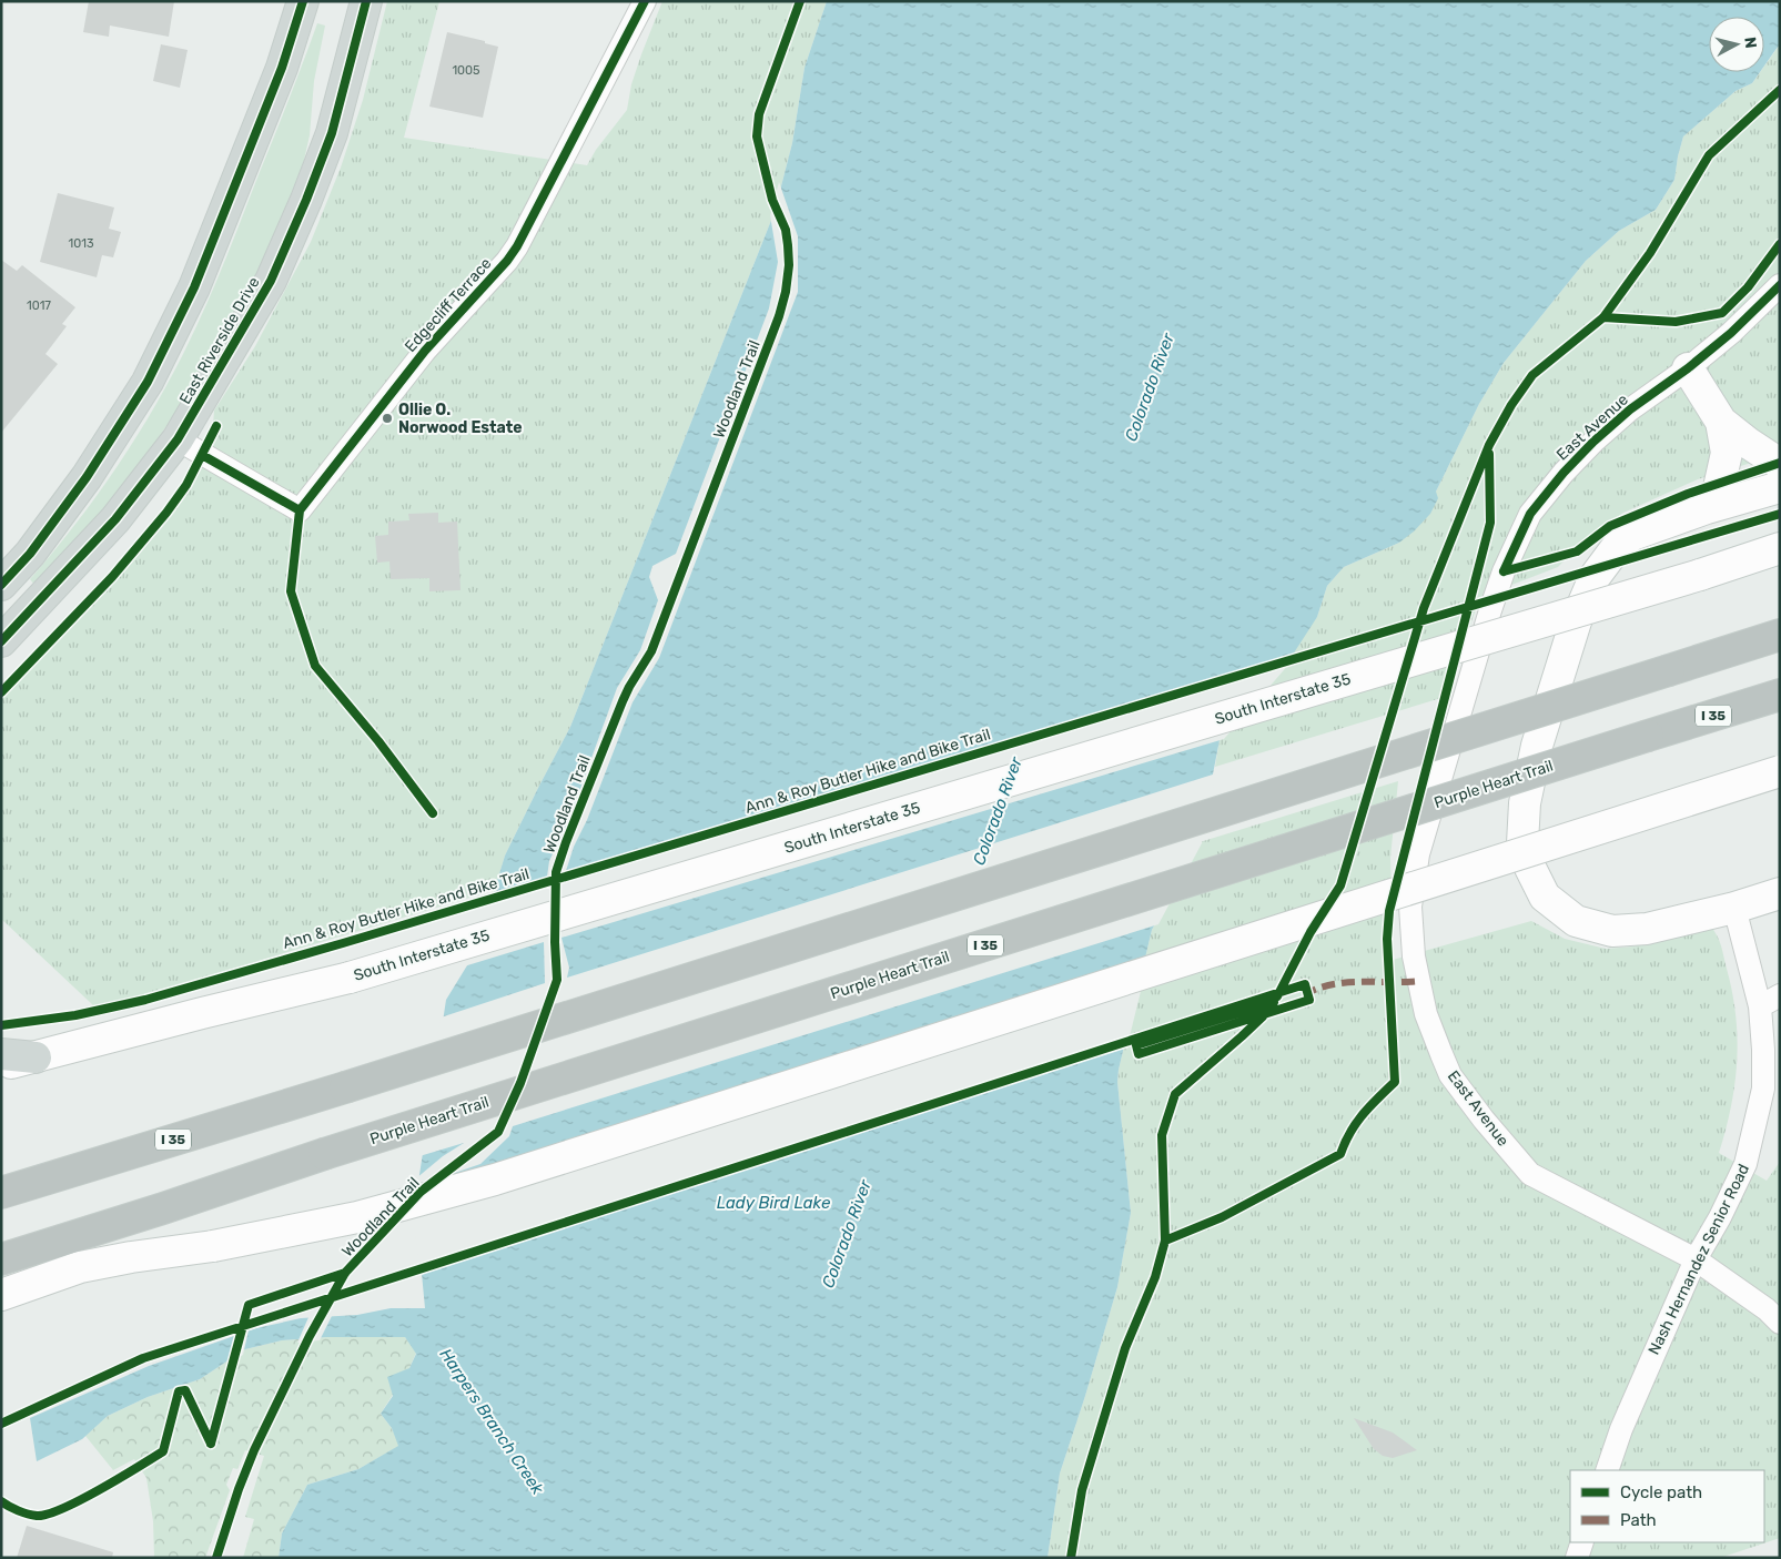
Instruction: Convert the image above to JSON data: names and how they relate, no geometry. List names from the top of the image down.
{
  "streets": {
    "highway": ["I 35", "Purple Heart Trail"],
    "main road": ["East Riverside Drive", "South Interstate 35"],
    "street": ["Edgecliff Terrace", "East Avenue", "Nash Hernandez Senior Road"],
    "cycle path": ["Woodland Trail", "Ann & Roy Butler Hike and Bike Trail"]
  },
  "crossings": [
    ["Edgecliff Terrace", "East Riverside Drive"],
    ["East Avenue", "Nash Hernandez Senior Road"]
  ],
  "water": ["Colorado River", "Lady Bird Lake", "Harpers Branch Creek"],
  "places": ["Ollie O. Norwood Estate"],
  "house_numbers": ["1005", "1013", "1017"],
  "legend": ["Cycle path", "Path"],
  "north": "right"
}
